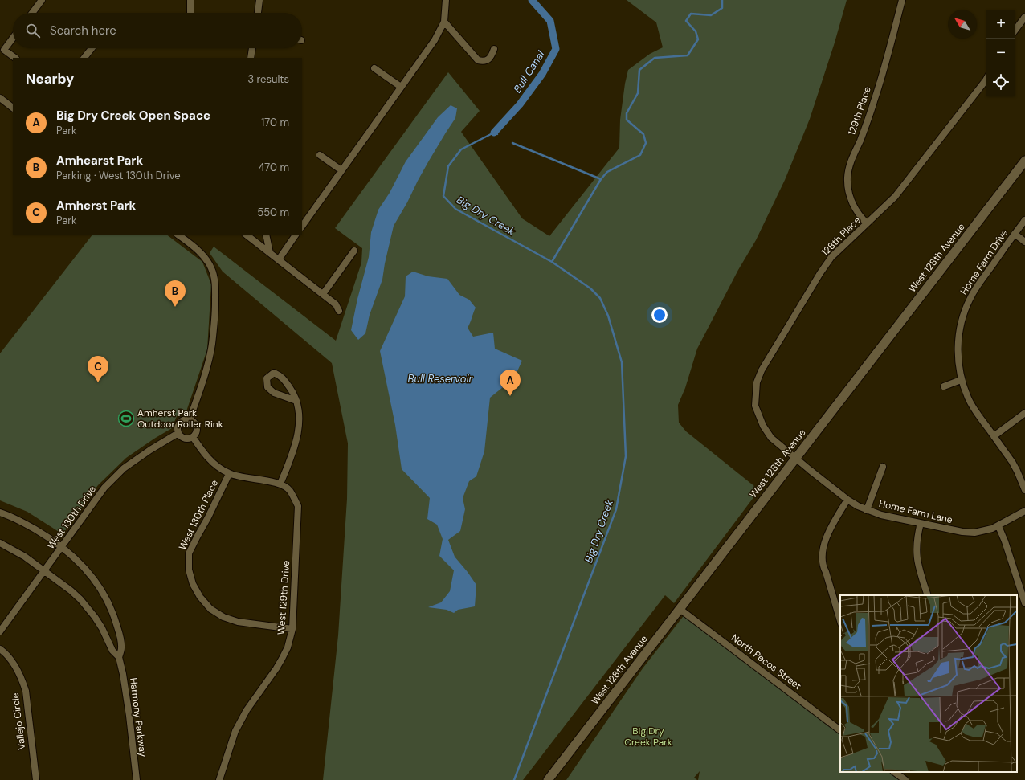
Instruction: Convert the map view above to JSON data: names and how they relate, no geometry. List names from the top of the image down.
{
  "streets": {
    "main road": ["West 128th Avenue"],
    "street": [
      "129th Place",
      "128th Place",
      "Home Farm Drive",
      "Home Farm Lane",
      "West 130th Place",
      "West 130th Drive",
      "West 129th Drive",
      "North Pecos Street",
      "Harmony Parkway",
      "Vallejo Circle"
    ]
  },
  "crossings": [
    ["129th Place", "128th Place"],
    ["128th Place", "West 128th Avenue"],
    ["128th Place", "Home Farm Lane"],
    ["West 128th Avenue", "Home Farm Lane"],
    ["West 128th Avenue", "North Pecos Street"],
    ["West 130th Place", "West 129th Drive"],
    ["West 130th Drive", "Harmony Parkway"]
  ],
  "water": ["Bull Canal", "Big Dry Creek", "Bull Reservoir"],
  "parks": ["Big Dry Creek Park"],
  "places": {
    "sports": ["Amherst Park Outdoor Roller Rink"]
  },
  "north": "top left",
  "page": {
    "map_buttons": ["+", "−"],
    "search": "Search here",
    "heading": ["Nearby", "3 results"],
    "list": [
      {
        "mark": "A",
        "name": "Big Dry Creek Open Space",
        "note": "Park",
        "value": "170 m"
      },
      {
        "mark": "B",
        "name": "Amhearst Park",
        "note": "Parking · West 130th Drive",
        "value": "470 m"
      },
      {
        "mark": "C",
        "name": "Amherst Park",
        "note": "Park",
        "value": "550 m"
      }
    ],
    "pins": ["B", "C", "A"]
  }
}
